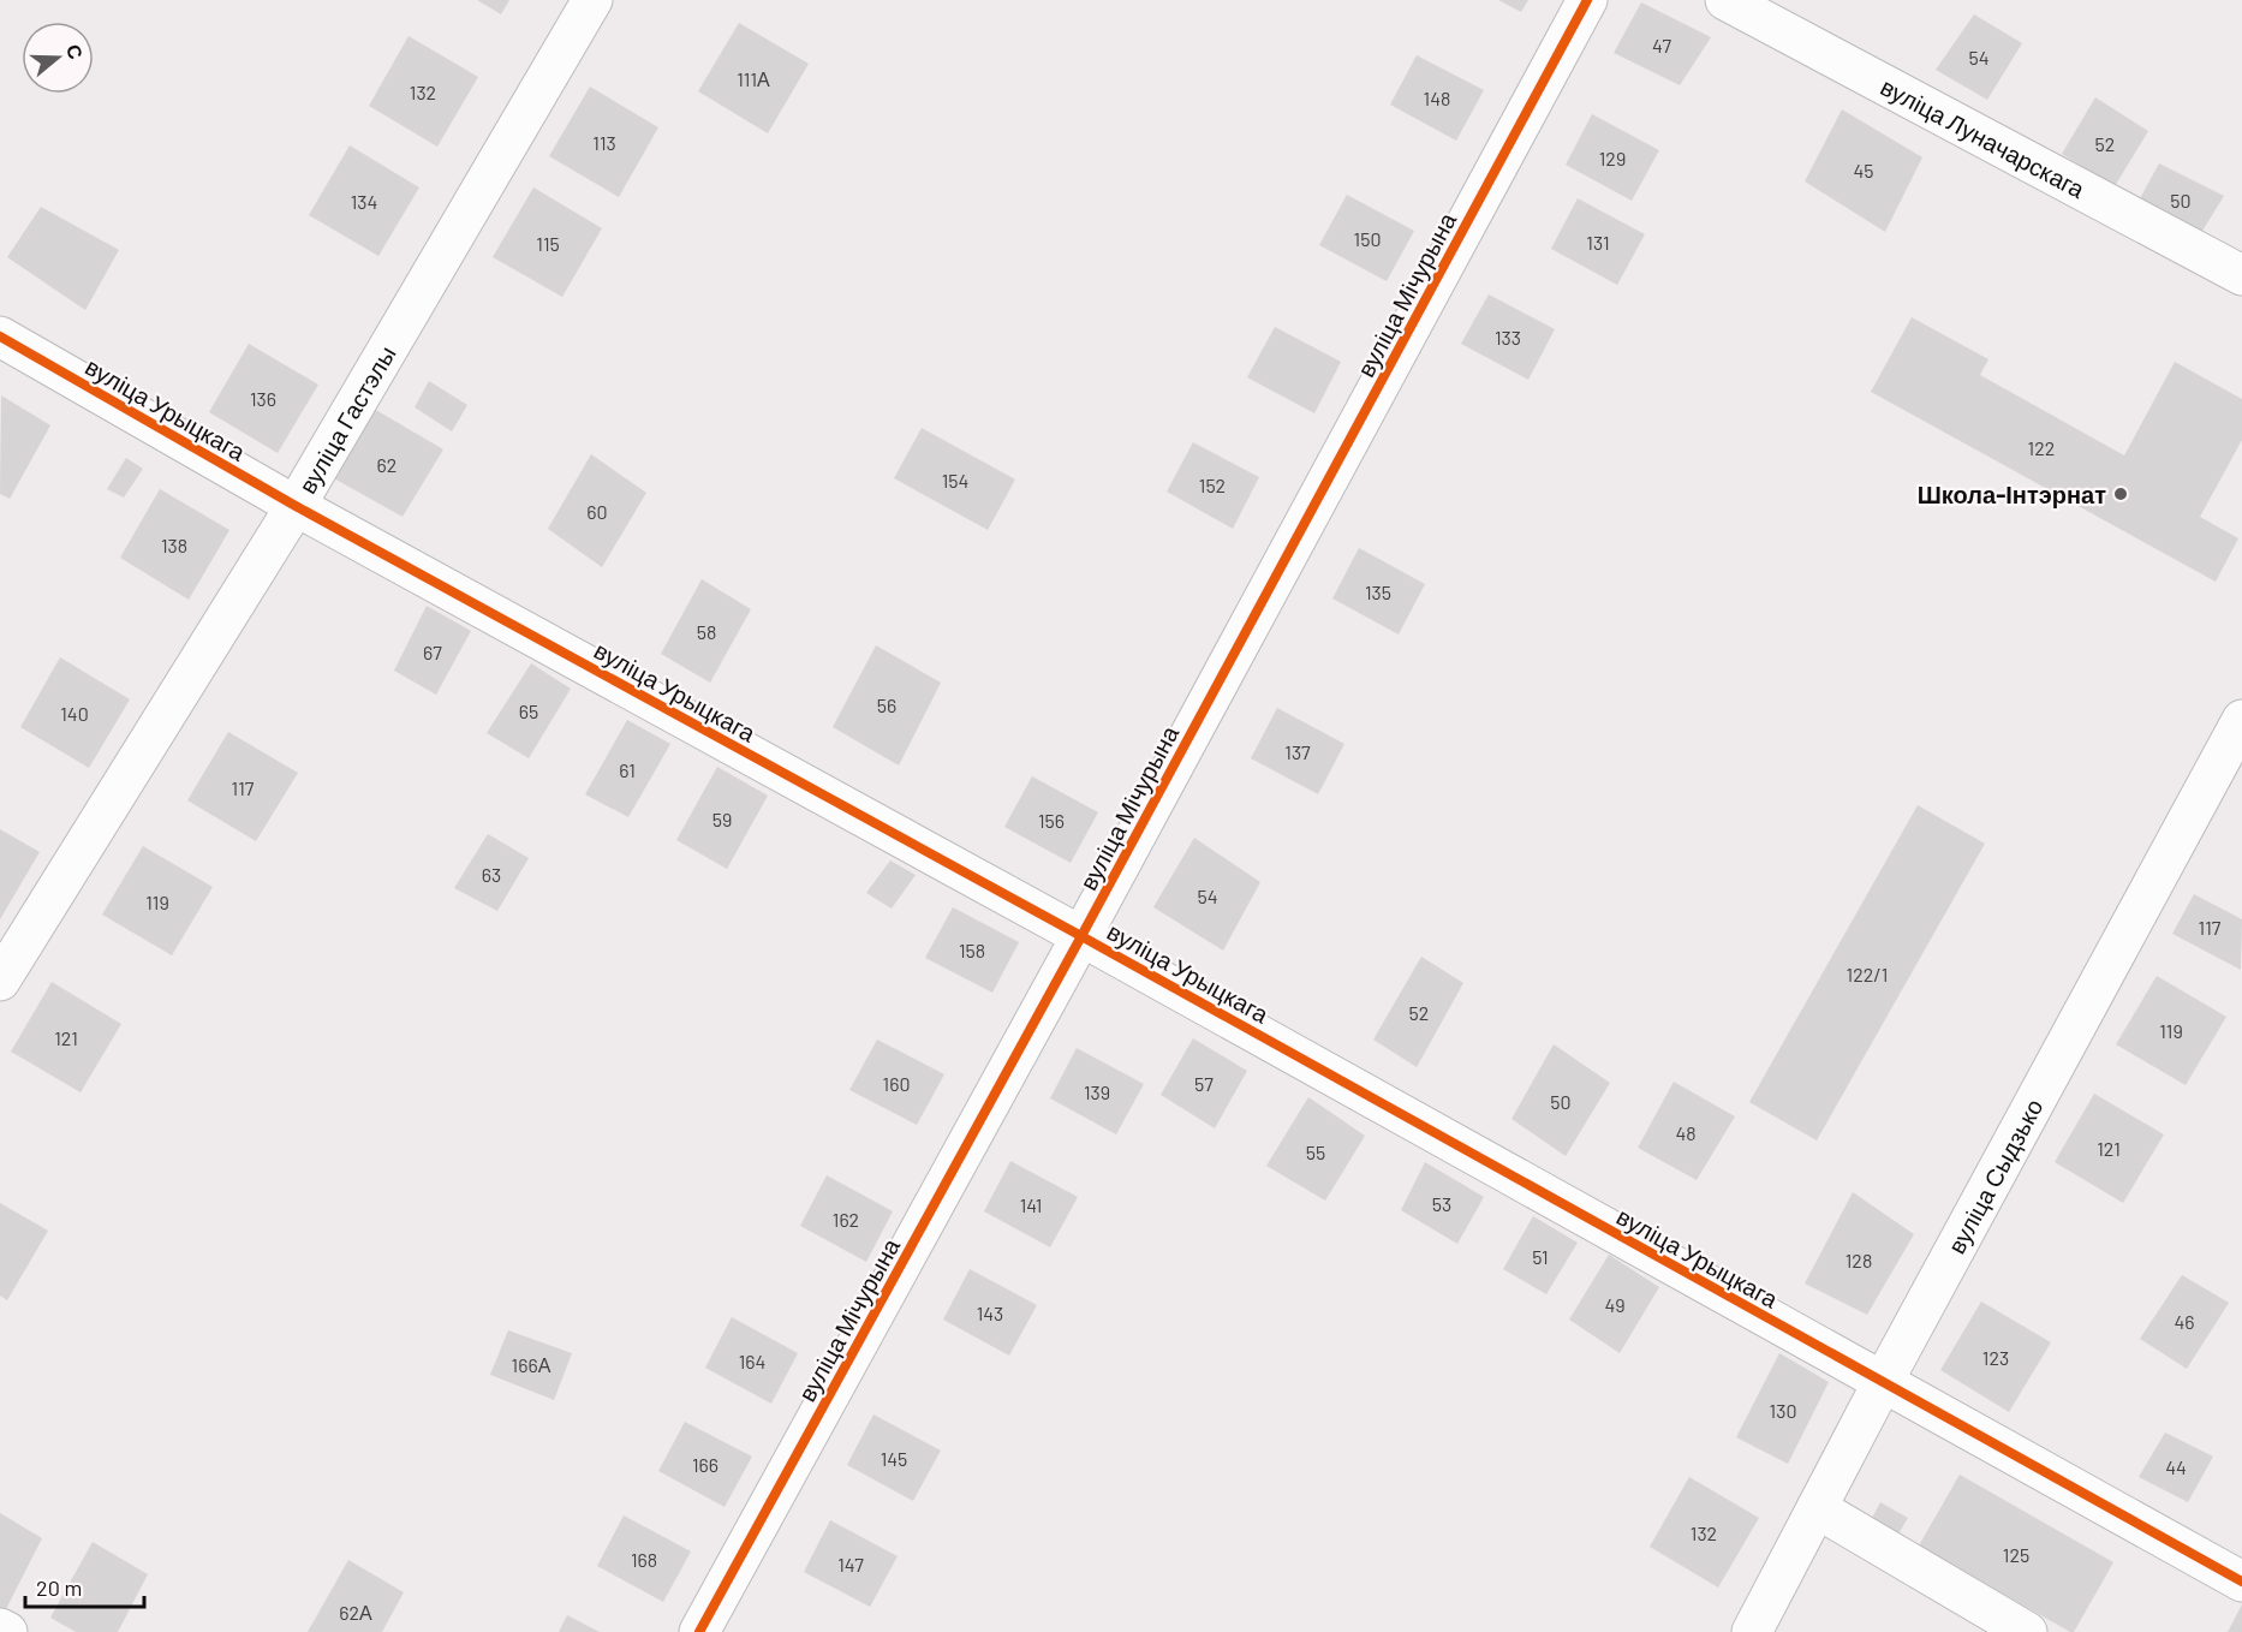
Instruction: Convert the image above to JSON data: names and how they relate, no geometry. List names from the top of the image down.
{
  "streets": {
    "street": [
      "вуліца Луначарскага",
      "вуліца Мічурына",
      "вуліца Урыцкага",
      "вуліца Гастэлы",
      "вуліца Сыдзько"
    ]
  },
  "crossings": [
    ["вуліца Мічурына", "вуліца Урыцкага"],
    ["вуліца Урыцкага", "вуліца Гастэлы"],
    ["вуліца Урыцкага", "вуліца Сыдзько"]
  ],
  "places": ["Школа-Інтэрнат"],
  "house_numbers": [
    "47",
    "54",
    "111А",
    "132",
    "148",
    "113",
    "52",
    "129",
    "45",
    "50",
    "134",
    "150",
    "131",
    "115",
    "133",
    "136",
    "122",
    "62",
    "154",
    "152",
    "60",
    "138",
    "135",
    "58",
    "67",
    "56",
    "65",
    "140",
    "137",
    "61",
    "117",
    "59",
    "156",
    "63",
    "54",
    "119",
    "117",
    "158",
    "122/1",
    "52",
    "119",
    "121",
    "160",
    "57",
    "139",
    "50",
    "48",
    "121",
    "55",
    "53",
    "141",
    "162",
    "51",
    "128",
    "49",
    "143",
    "46",
    "123",
    "164",
    "166А",
    "130",
    "145",
    "166",
    "44",
    "132",
    "125",
    "168",
    "147",
    "62А"
  ],
  "scale_bar": "20 m",
  "north": "right"
}
